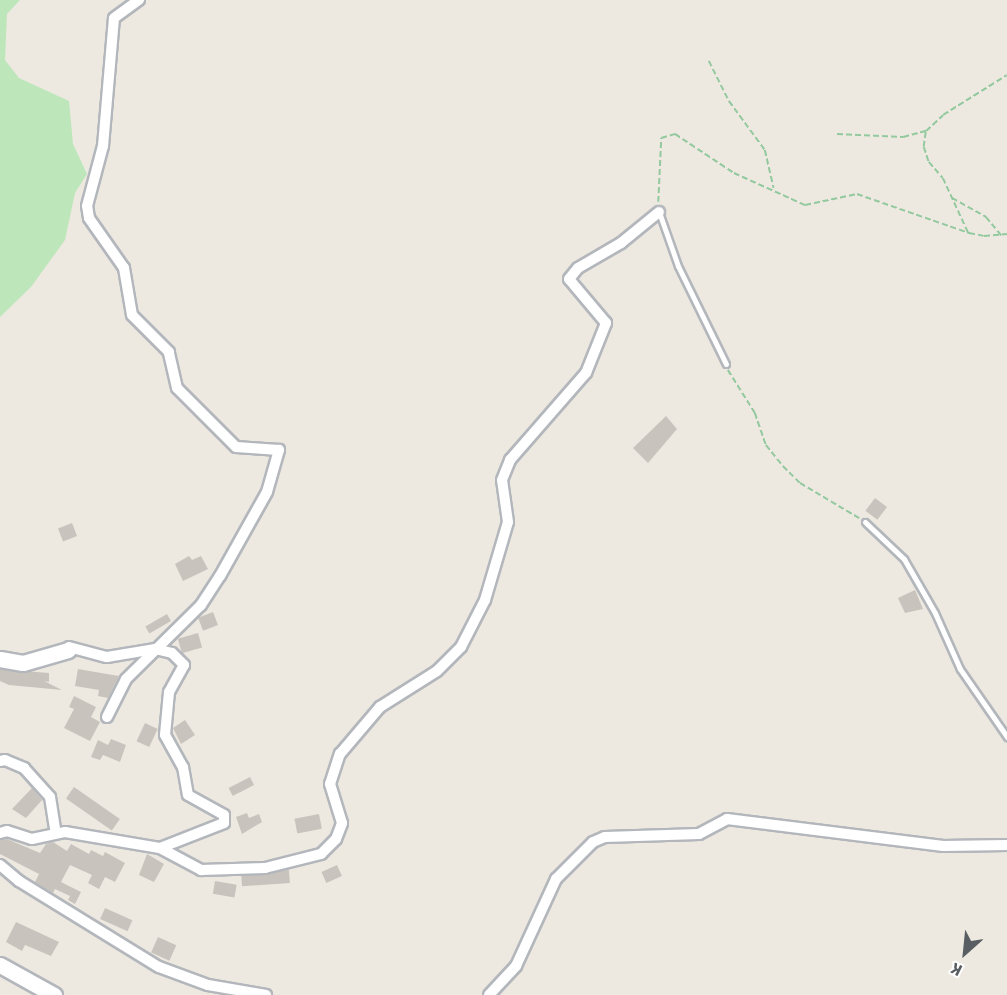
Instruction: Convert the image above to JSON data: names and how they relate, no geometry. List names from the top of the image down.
{
  "north": "bottom left"
}
